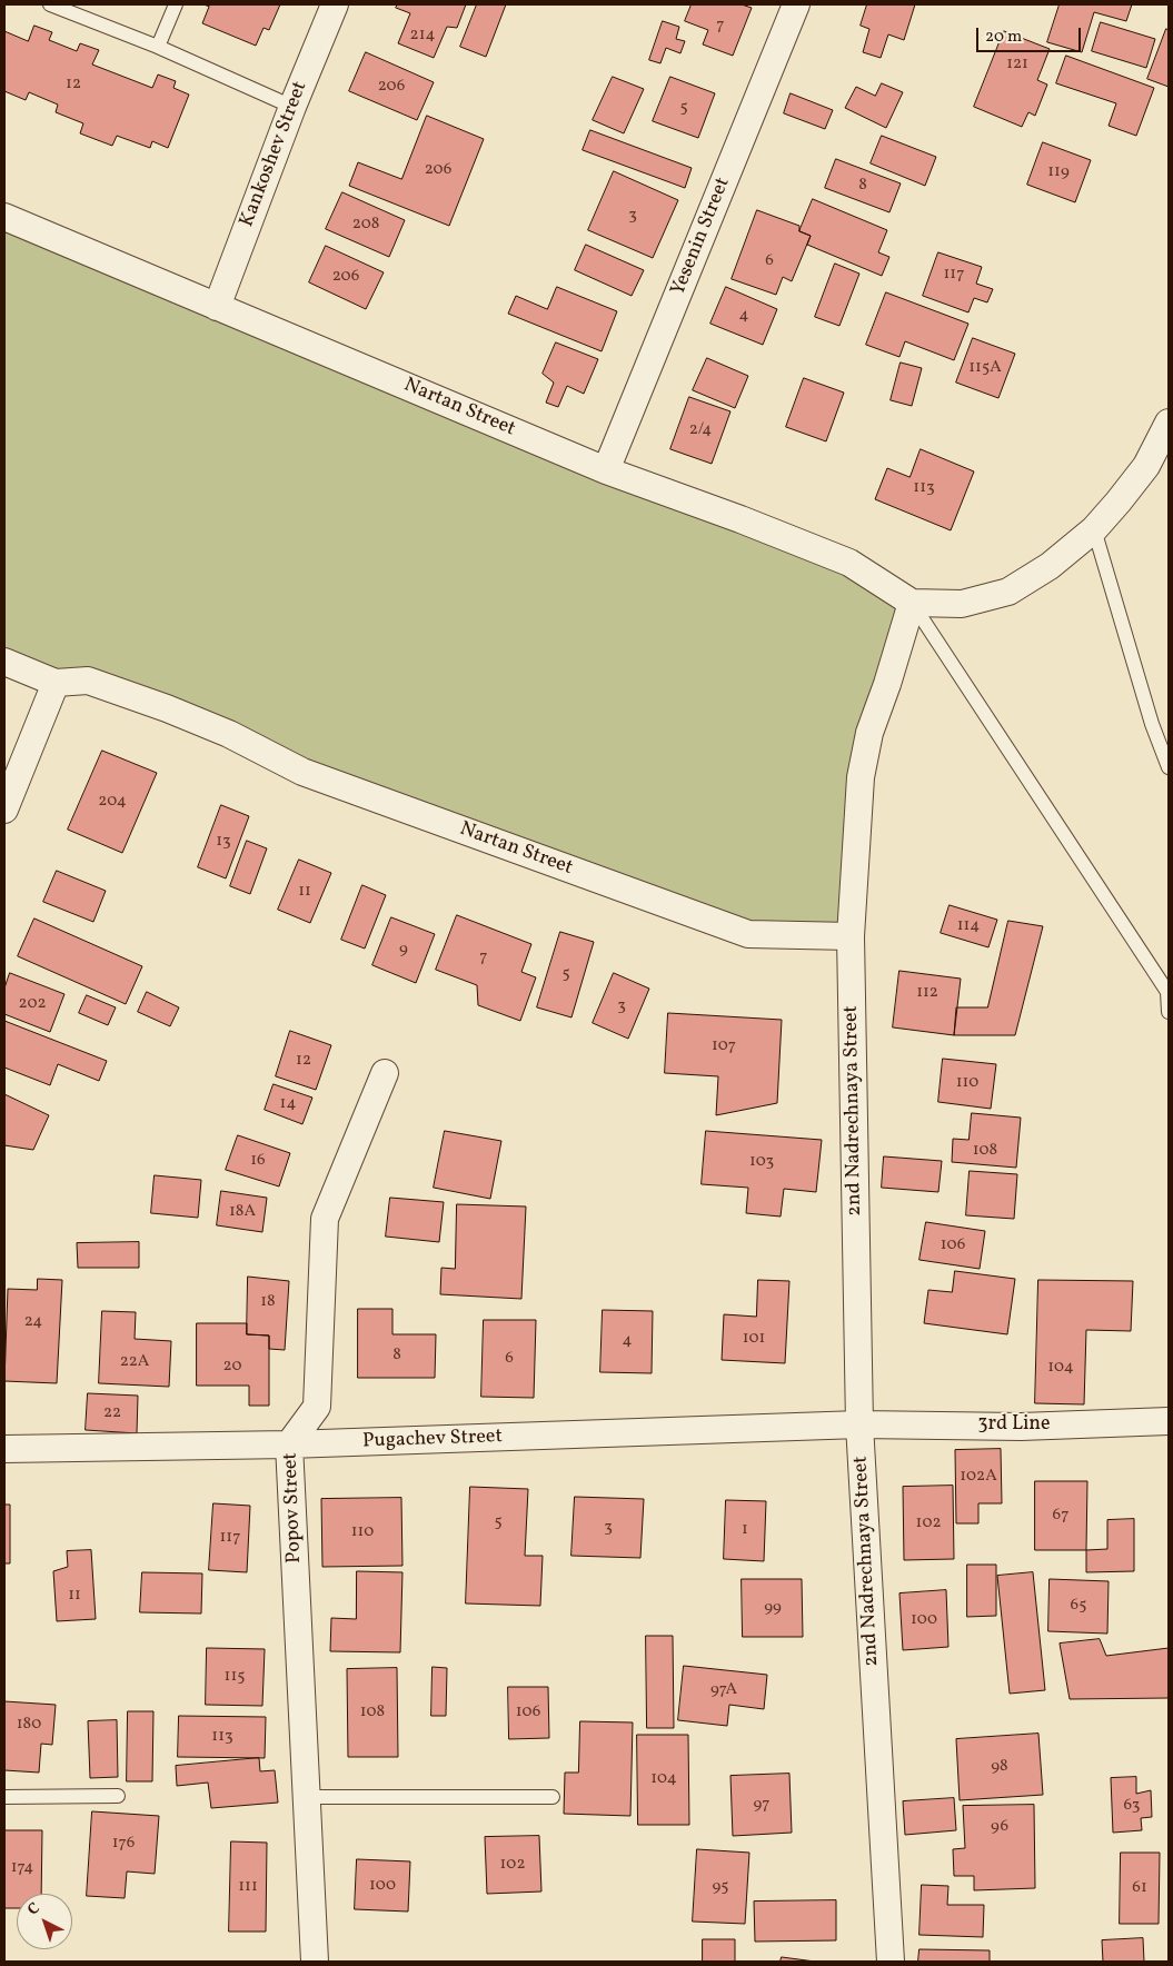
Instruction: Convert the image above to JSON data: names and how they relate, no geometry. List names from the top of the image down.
{
  "streets": {
    "street": [
      "Kankoshev Street",
      "Yesenin Street",
      "Nartan Street",
      "2nd Nadrechnaya Street",
      "3rd Line",
      "Pugachev Street",
      "Popov Street"
    ]
  },
  "crossings": [
    ["Kankoshev Street", "Nartan Street"],
    ["Yesenin Street", "Nartan Street"],
    ["Nartan Street", "2nd Nadrechnaya Street"],
    ["2nd Nadrechnaya Street", "3rd Line"],
    ["2nd Nadrechnaya Street", "Pugachev Street"],
    ["3rd Line", "Pugachev Street"],
    ["Pugachev Street", "Popov Street"]
  ],
  "house_numbers": [
    "7",
    "214",
    "121",
    "12",
    "206",
    "5",
    "206",
    "119",
    "8",
    "3",
    "208",
    "6",
    "117",
    "206",
    "4",
    "115А",
    "2/4",
    "113",
    "204",
    "13",
    "11",
    "114",
    "9",
    "7",
    "5",
    "112",
    "202",
    "3",
    "107",
    "12",
    "110",
    "14",
    "108",
    "16",
    "103",
    "18А",
    "106",
    "18",
    "24",
    "101",
    "4",
    "8",
    "6",
    "22А",
    "20",
    "104",
    "22",
    "102А",
    "67",
    "5",
    "102",
    "3",
    "1",
    "110",
    "117",
    "11",
    "65",
    "99",
    "100",
    "115",
    "97А",
    "108",
    "106",
    "180",
    "113",
    "98",
    "104",
    "97",
    "63",
    "96",
    "176",
    "102",
    "174",
    "100",
    "111",
    "95",
    "61"
  ],
  "scale_bar": "20 m",
  "north": "top left"
}
